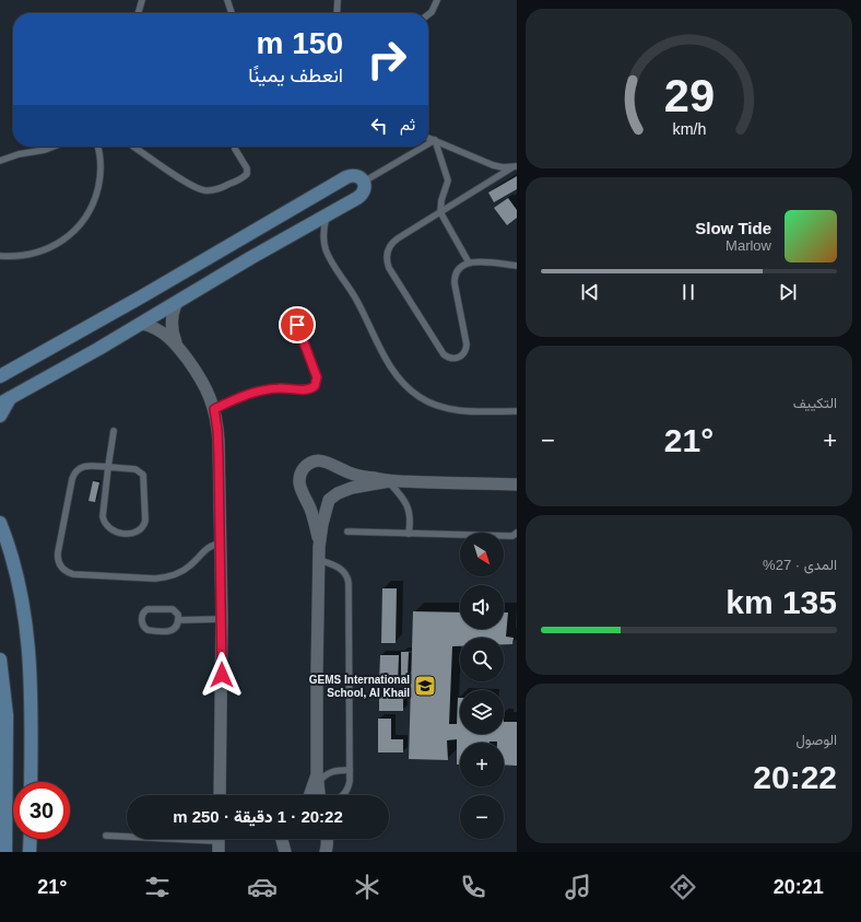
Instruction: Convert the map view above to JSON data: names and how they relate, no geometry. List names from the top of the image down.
{
  "places": {
    "school or university": ["GEMS International School, Al Khail"]
  },
  "north": "bottom right",
  "page": {
    "turn": ["150 m", "انعطف يمينًا"],
    "then": "ثم",
    "song": ["Slow Tide", "Marlow"],
    "tile": [
      "التكييف",
      ["المدى · 27%", "135 km"],
      ["الوصول", "20:22"]
    ],
    "heat": ["−", "21°", "+"],
    "map_buttons": ["+", "−"],
    "limit": "30",
    "trip": "20:22 · 1 دقيقة · 250 m",
    "tabs": ["20:21", "21°"],
    "gauge": ["29", "km/h"]
  }
}
